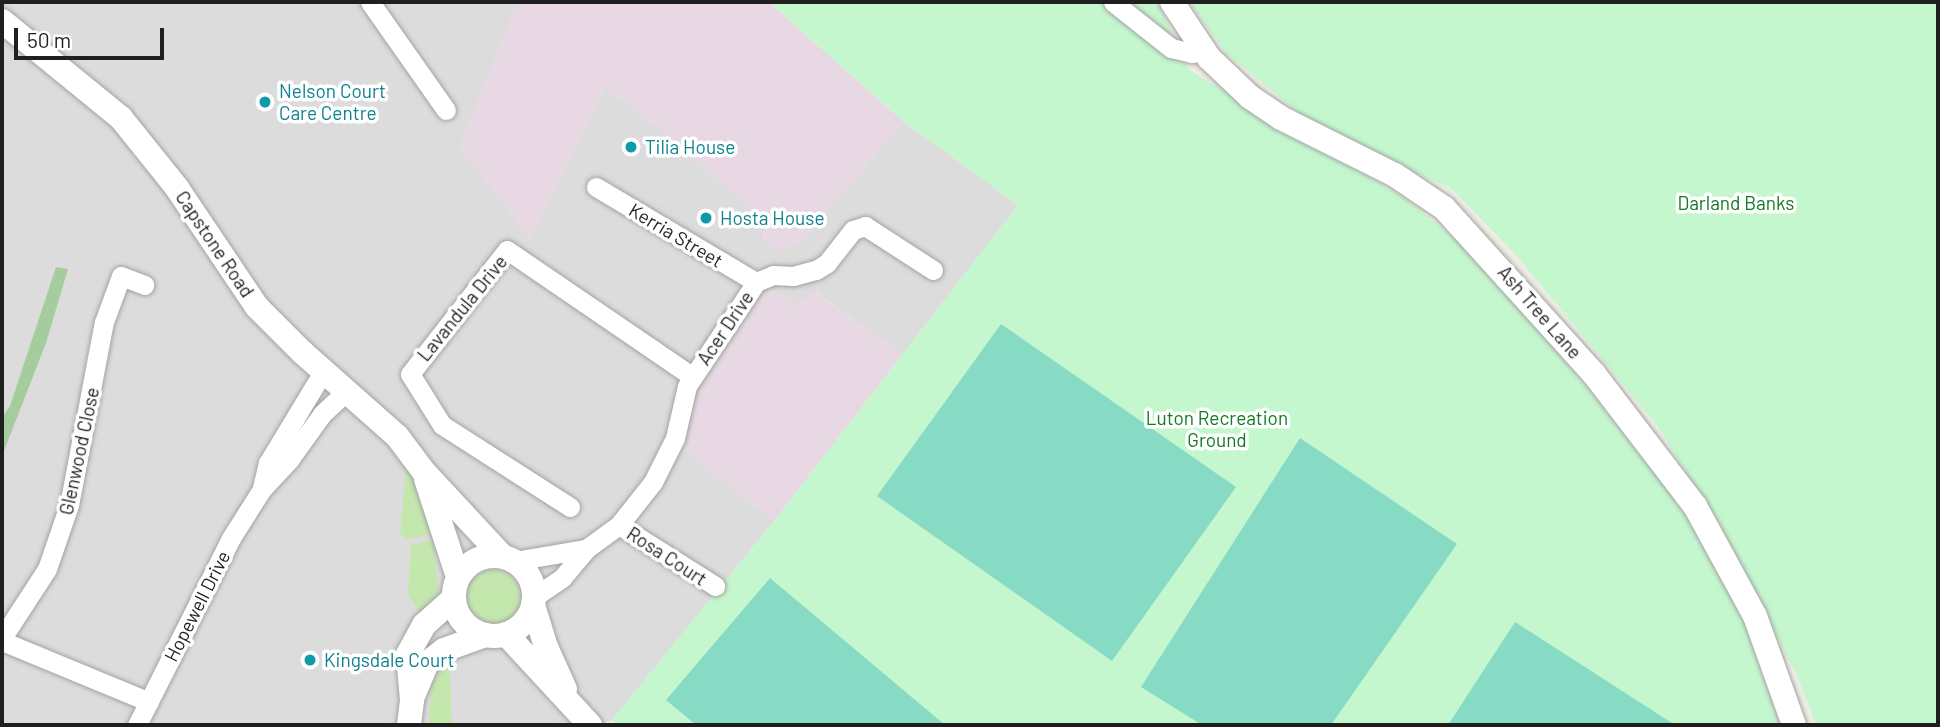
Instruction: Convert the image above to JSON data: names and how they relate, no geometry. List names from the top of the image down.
{
  "streets": {
    "street": [
      "Kerria Street",
      "Capstone Road",
      "Lavandula Drive",
      "Ash Tree Lane",
      "Acer Drive",
      "Glenwood Close",
      "Rosa Court",
      "Hopewell Drive"
    ]
  },
  "crossings": [
    ["Kerria Street", "Acer Drive"],
    ["Capstone Road", "Acer Drive"],
    ["Capstone Road", "Hopewell Drive"],
    ["Lavandula Drive", "Acer Drive"],
    ["Acer Drive", "Rosa Court"],
    ["Glenwood Close", "Hopewell Drive"]
  ],
  "parks": ["Darland Banks", "Luton Recreation Ground"],
  "places": [
    "Nelson Court Care Centre",
    "Tilia House",
    "Hosta House",
    "Kingsdale Court"
  ],
  "scale_bar": "50 m"
}
